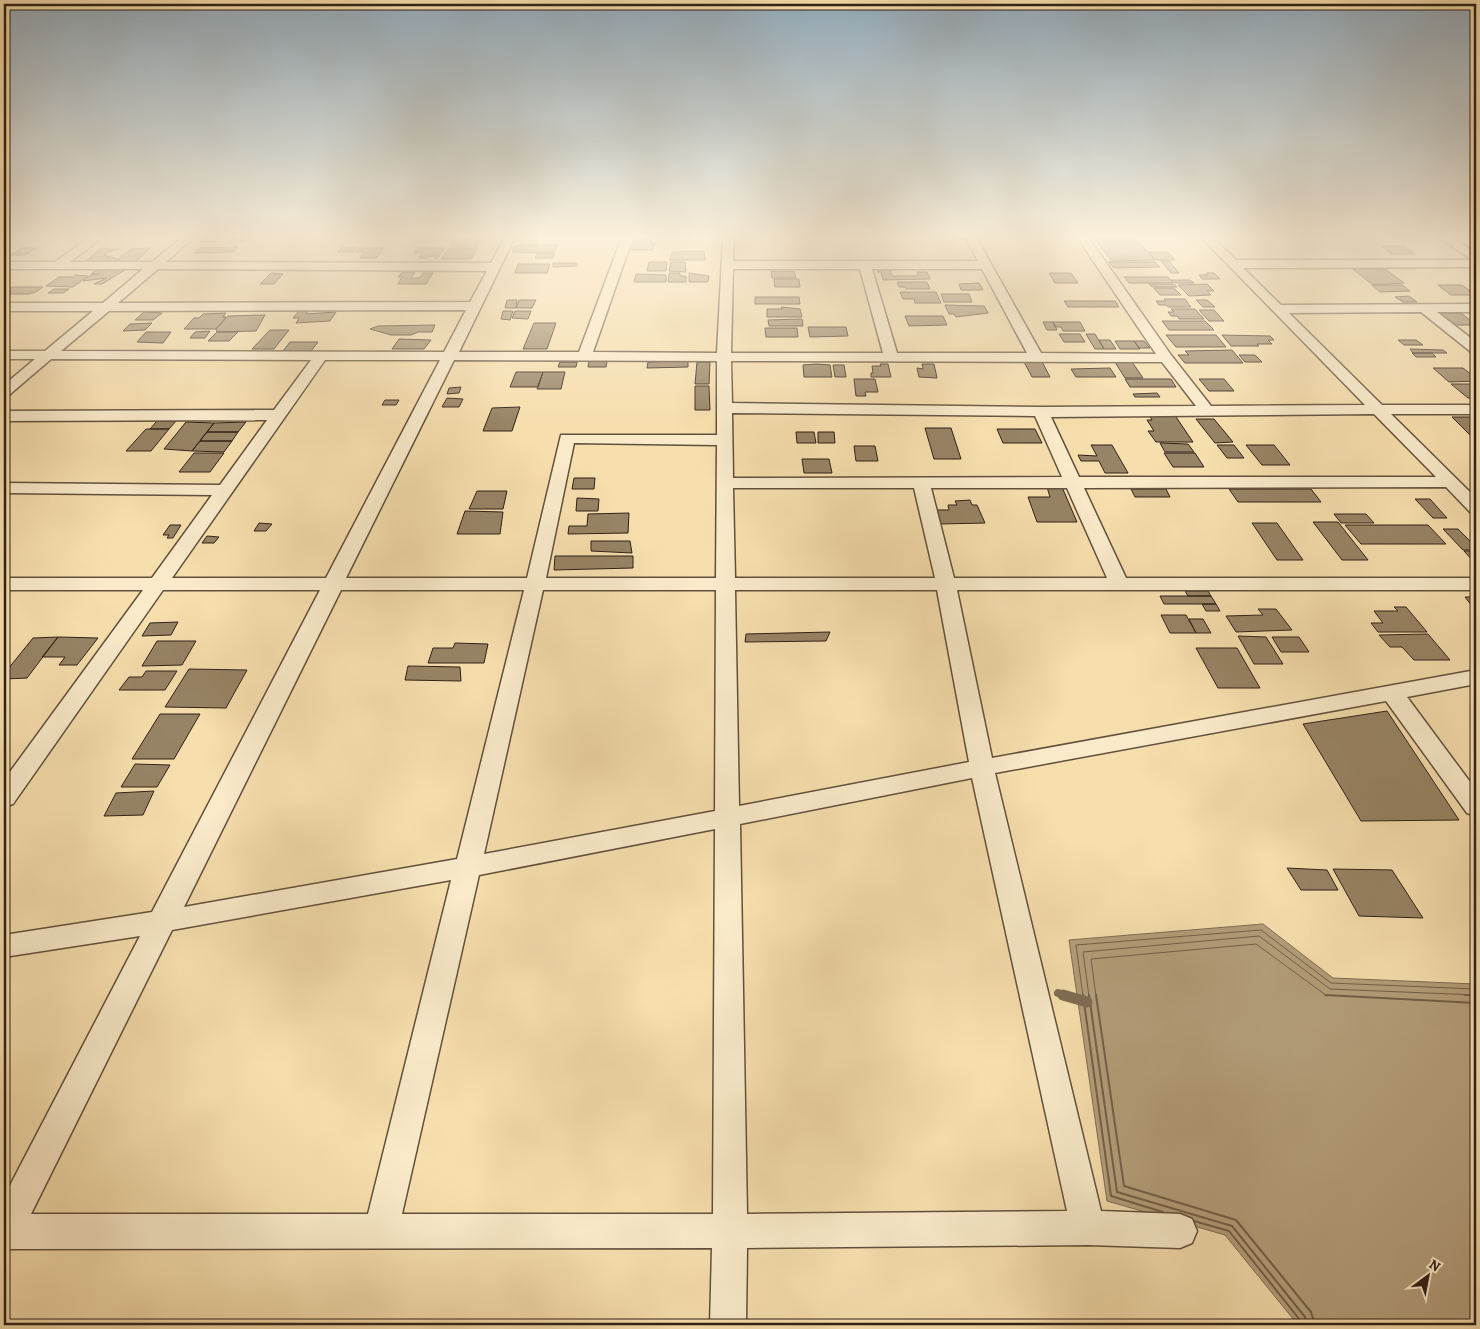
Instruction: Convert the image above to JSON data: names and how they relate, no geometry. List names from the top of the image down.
{
  "north": "top right"
}
